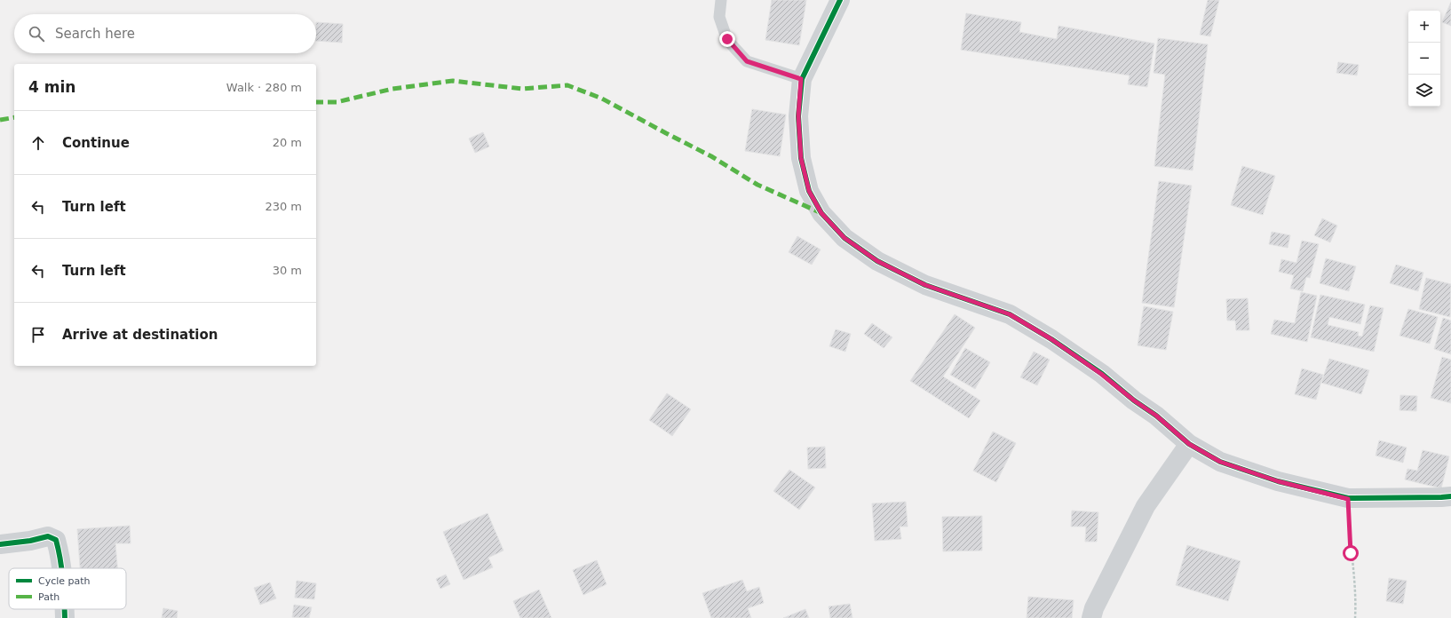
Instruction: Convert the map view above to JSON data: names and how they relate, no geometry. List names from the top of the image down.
{
  "legend": ["Cycle path", "Path"],
  "page": {
    "map_buttons": ["+", "−"],
    "search": "Search here",
    "heading": ["4 min", "Walk · 280 m"],
    "list": [
      ["Continue", "20 m"],
      ["Turn left", "230 m"],
      ["Turn left", "30 m"],
      "Arrive at destination"
    ]
  }
}
